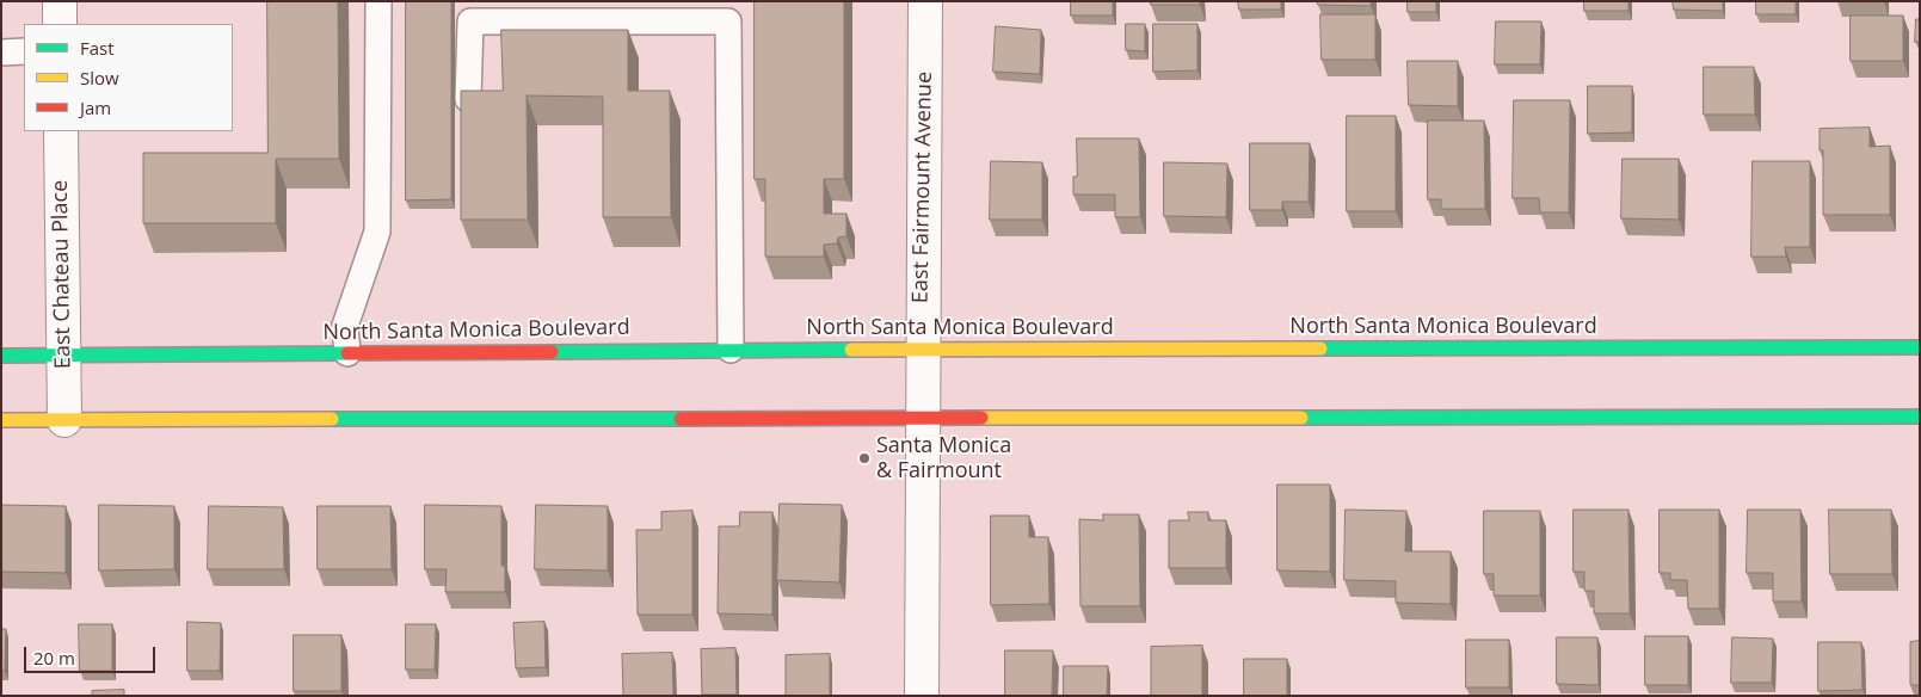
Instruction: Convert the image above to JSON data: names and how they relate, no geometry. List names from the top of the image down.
{
  "streets": {
    "street": ["East Fairmount Avenue", "East Chateau Place", "North Santa Monica Boulevard"]
  },
  "crossings": [
    ["East Fairmount Avenue", "North Santa Monica Boulevard"],
    ["East Chateau Place", "North Santa Monica Boulevard"]
  ],
  "places": ["Santa Monica & Fairmount"],
  "legend": ["Fast", "Slow", "Jam"],
  "scale_bar": "20 m"
}
